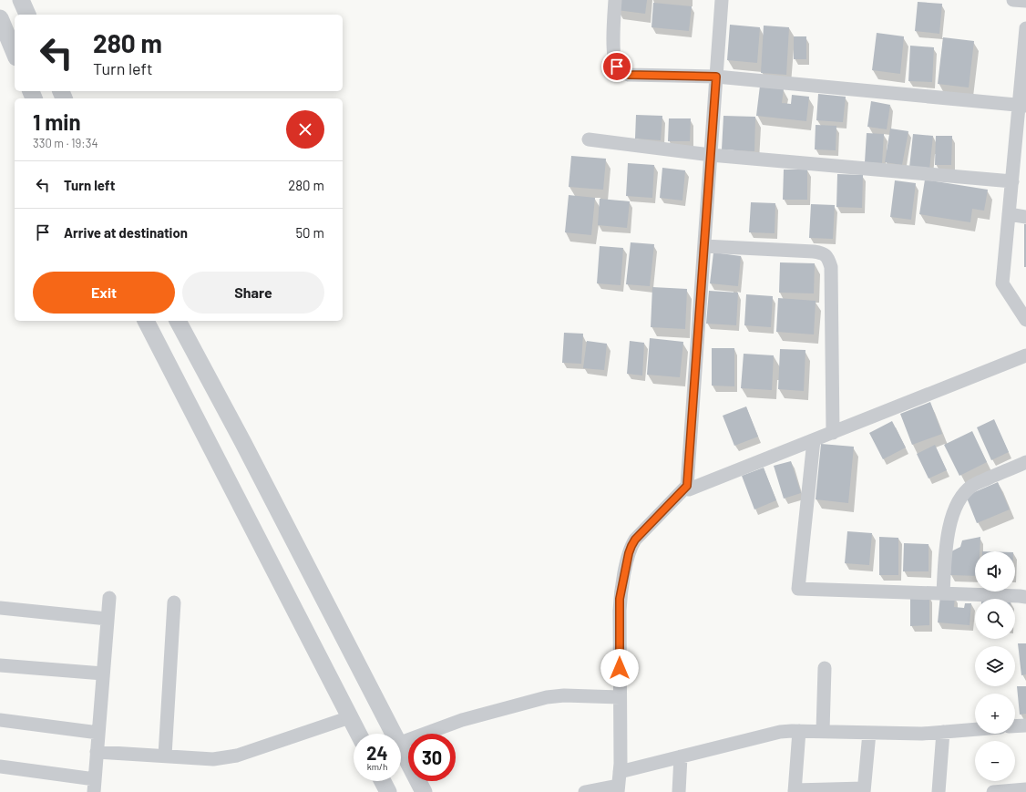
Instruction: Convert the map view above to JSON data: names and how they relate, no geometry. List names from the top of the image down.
{
  "page": {
    "turn": ["280 m", "Turn left"],
    "heading": ["1 min", "330 m · 19:34"],
    "list": [
      {
        "name": "Turn left",
        "value": "280 m"
      },
      {
        "name": "Arrive at destination",
        "value": "50 m"
      }
    ],
    "buttons": ["Exit", "Share"],
    "map_buttons": ["+", "−"],
    "speed": "24 km/h",
    "limit": "30"
  }
}
